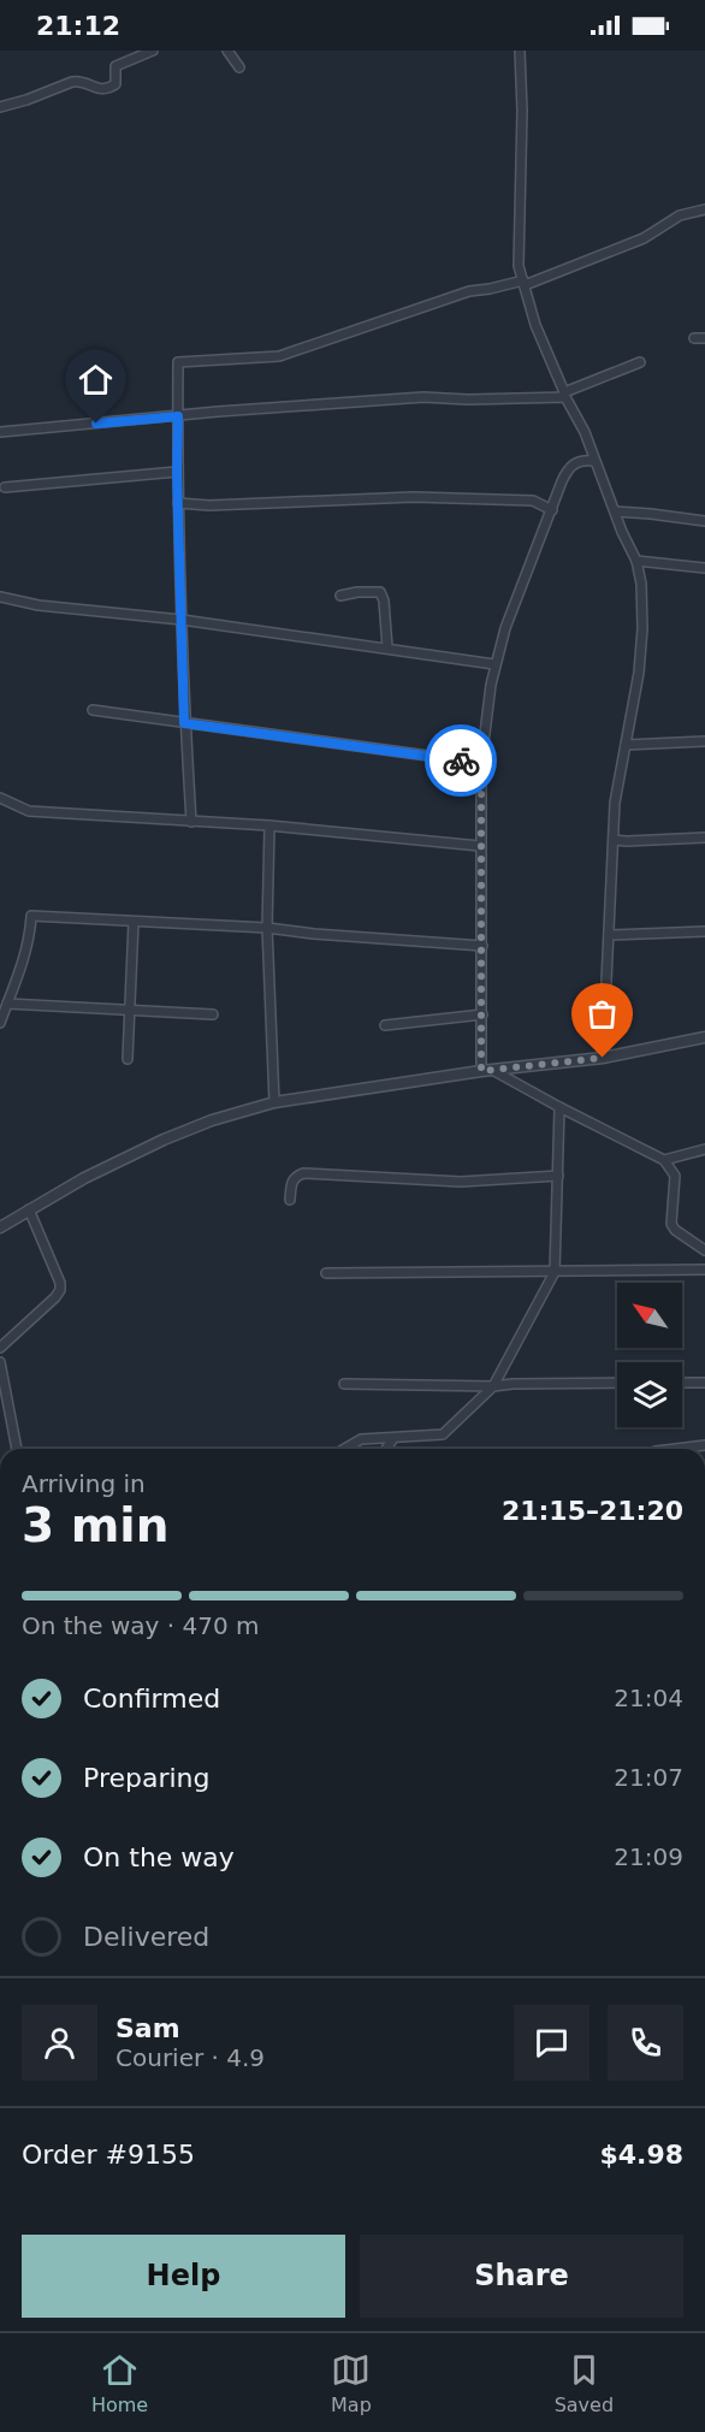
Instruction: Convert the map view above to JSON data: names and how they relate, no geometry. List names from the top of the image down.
{
  "north": "top left",
  "page": {
    "status": "21:12",
    "heading": ["3 min", "Arriving in", "21:15–21:20"],
    "panel": [
      "Sam",
      "Courier · 4.9",
      "Order #9155",
      "$4.98"
    ],
    "bar": "On the way · 470 m",
    "list": [
      ["Confirmed", "21:04"],
      ["Preparing", "21:07"],
      ["On the way", "21:09"],
      "Delivered"
    ],
    "buttons": ["Help", "Share"],
    "tabs": ["Home", "Map", "Saved"]
  }
}
